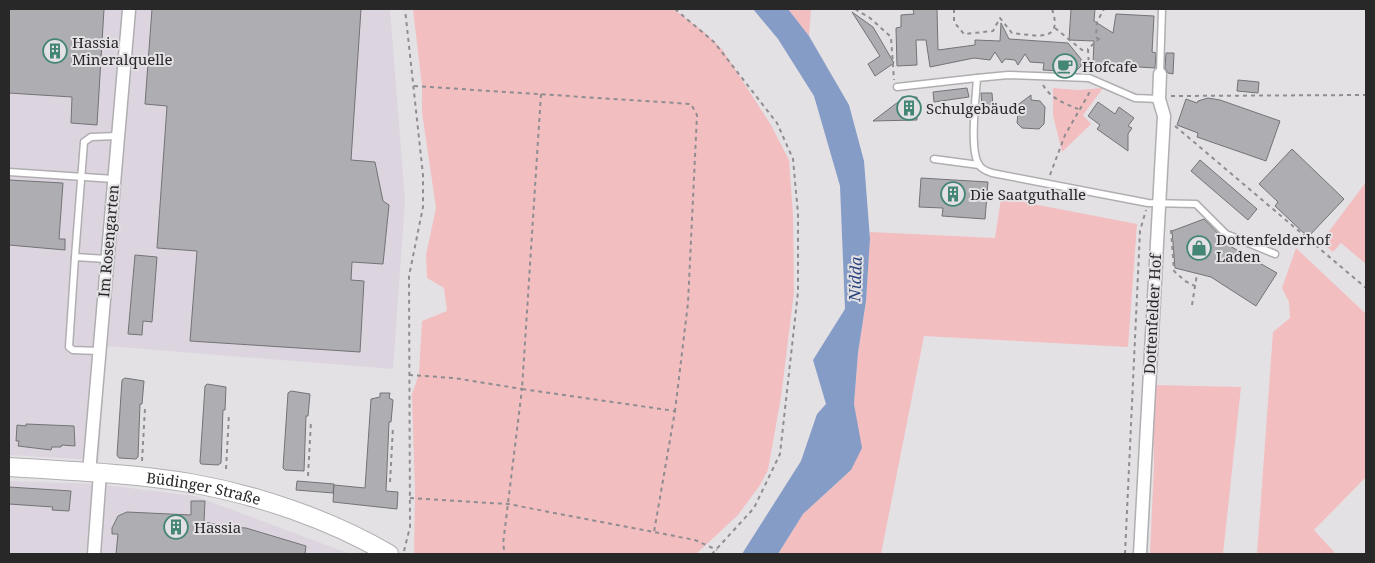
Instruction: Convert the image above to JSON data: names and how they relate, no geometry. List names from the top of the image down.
{
  "streets": {
    "main road": ["Büdinger Straße"],
    "street": ["Im Rosengarten", "Dottenfelder Hof"]
  },
  "crossings": [
    ["Im Rosengarten", "Büdinger Straße"]
  ],
  "water": ["Nidda"],
  "places": {
    "building": [
      "Hassia Mineralquelle",
      "Schulgebäude",
      "Die Saatguthalle",
      "Hassia"
    ],
    "cafe": ["Hofcafe"],
    "shop": ["Dottenfelderhof Laden"]
  }
}
